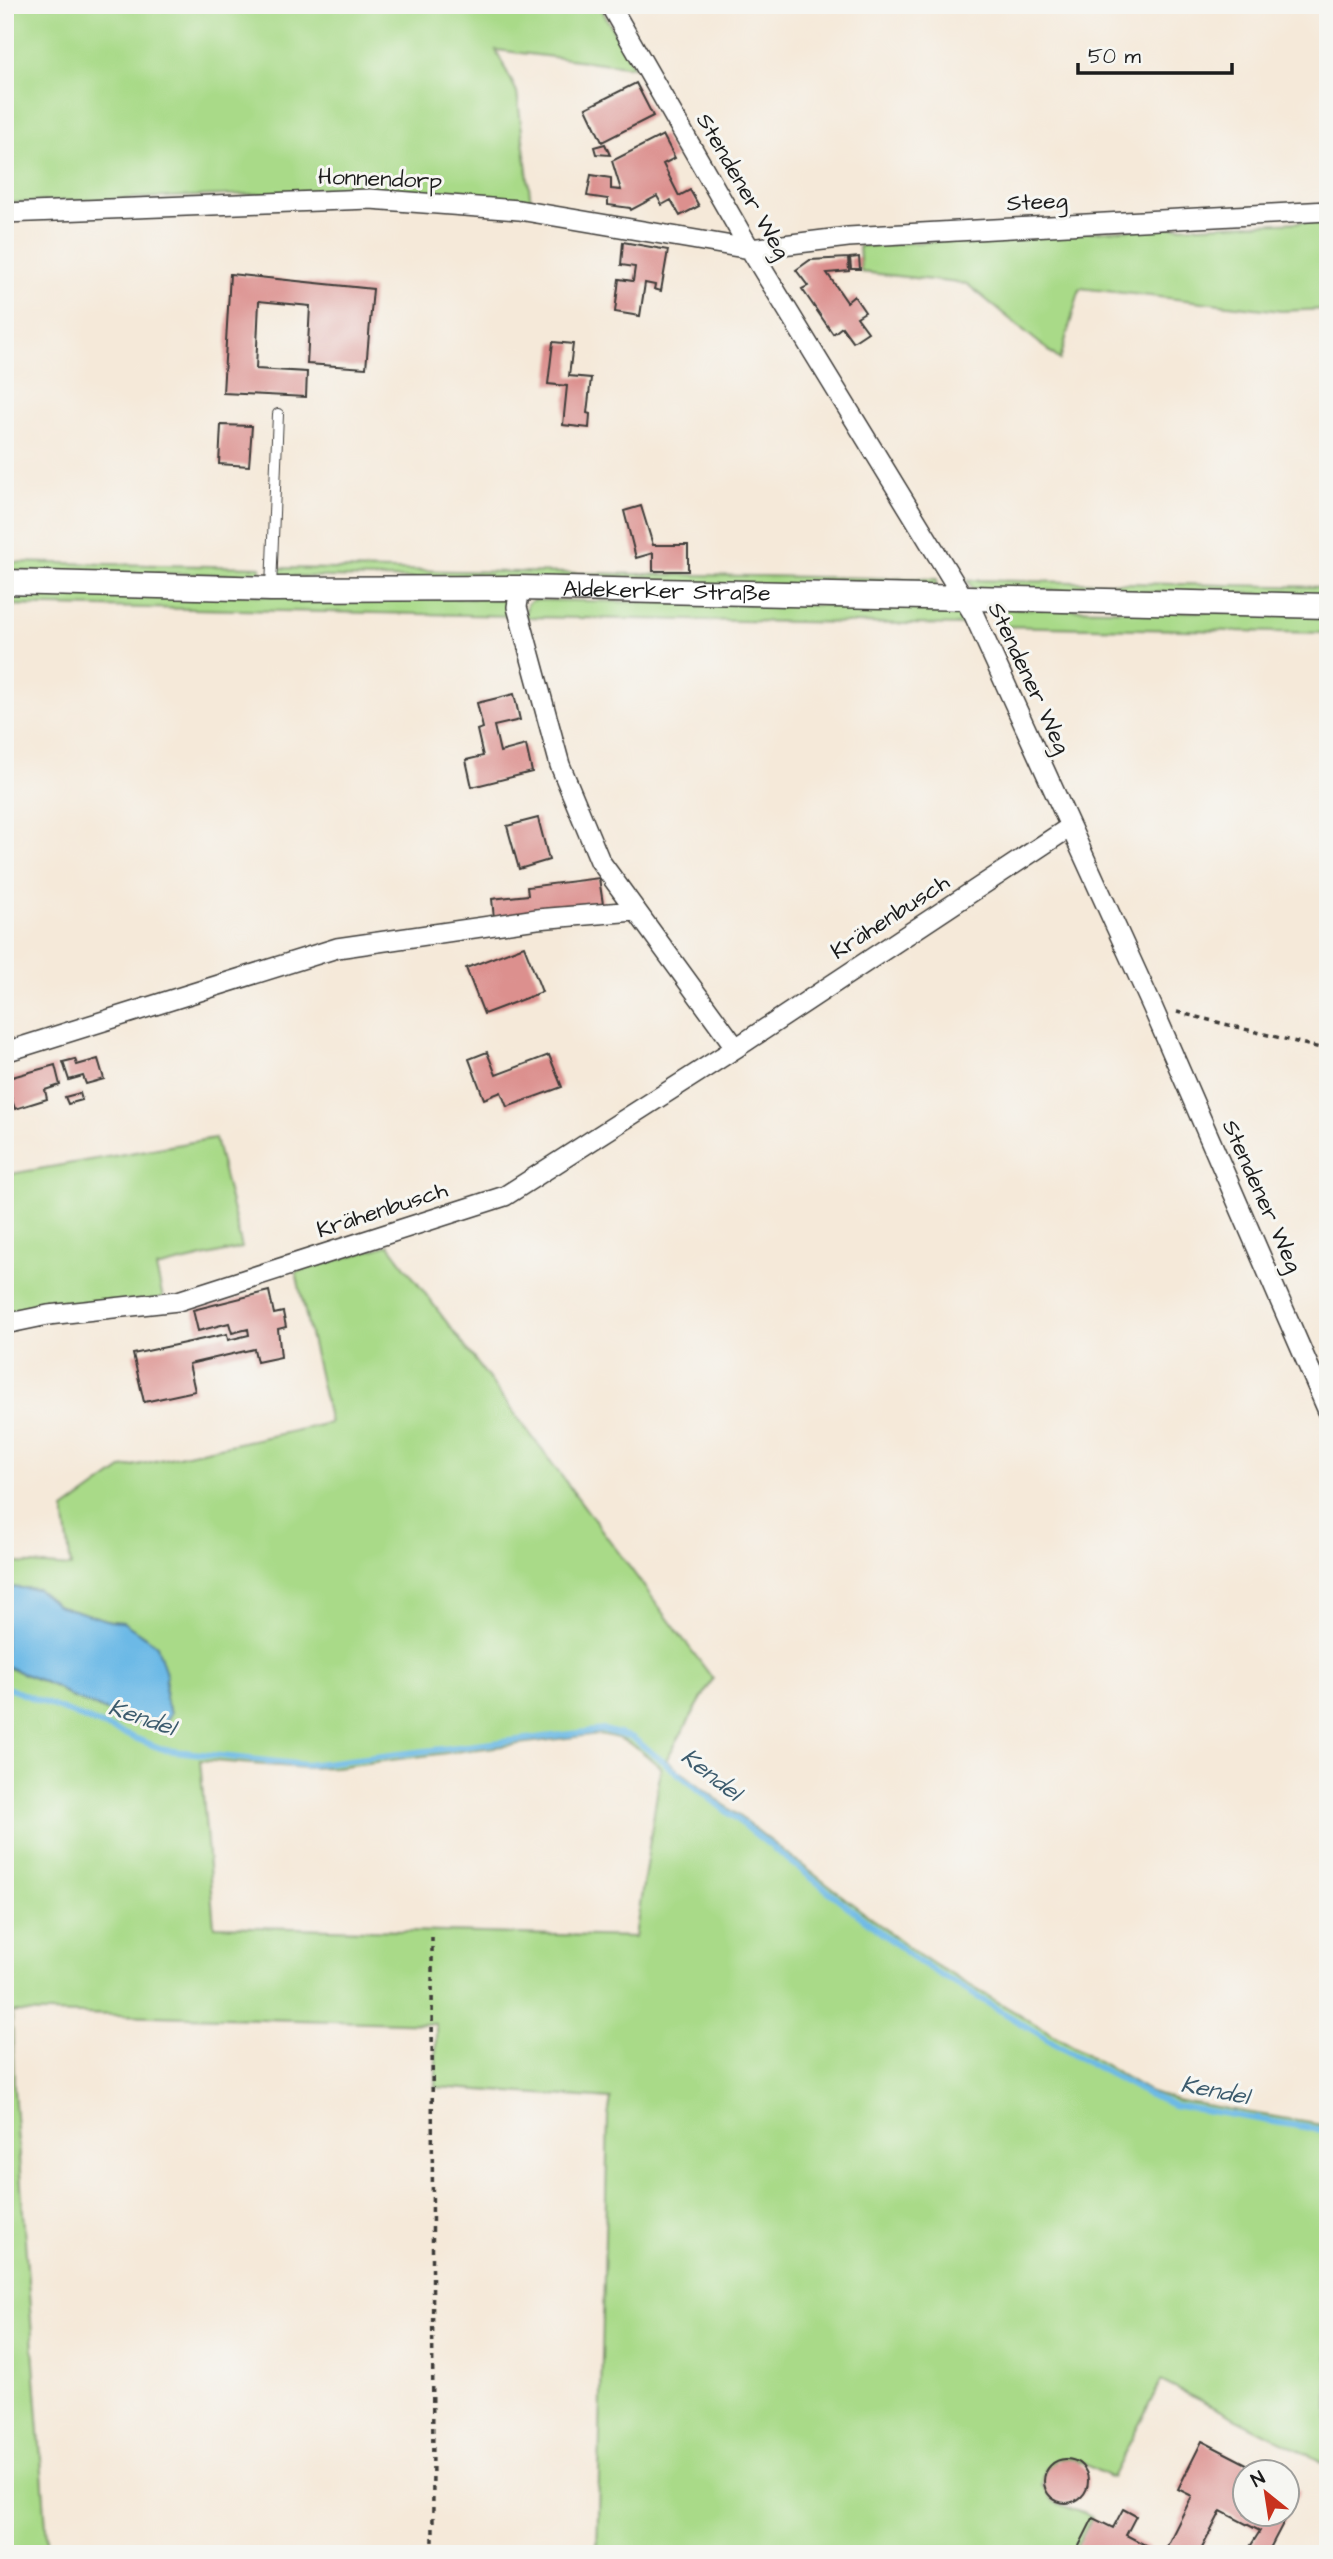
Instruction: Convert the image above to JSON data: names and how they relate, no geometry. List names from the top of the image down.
{
  "streets": {
    "street": [
      "Honnendorp",
      "Stendener Weg",
      "Steeg",
      "Aldekerker Straße",
      "Krähenbusch"
    ]
  },
  "crossings": [
    ["Honnendorp", "Stendener Weg"],
    ["Honnendorp", "Steeg"],
    ["Stendener Weg", "Steeg"],
    ["Stendener Weg", "Aldekerker Straße"],
    ["Stendener Weg", "Krähenbusch"]
  ],
  "water": ["Kendel"],
  "scale_bar": "50 m",
  "north": "top left"
}
